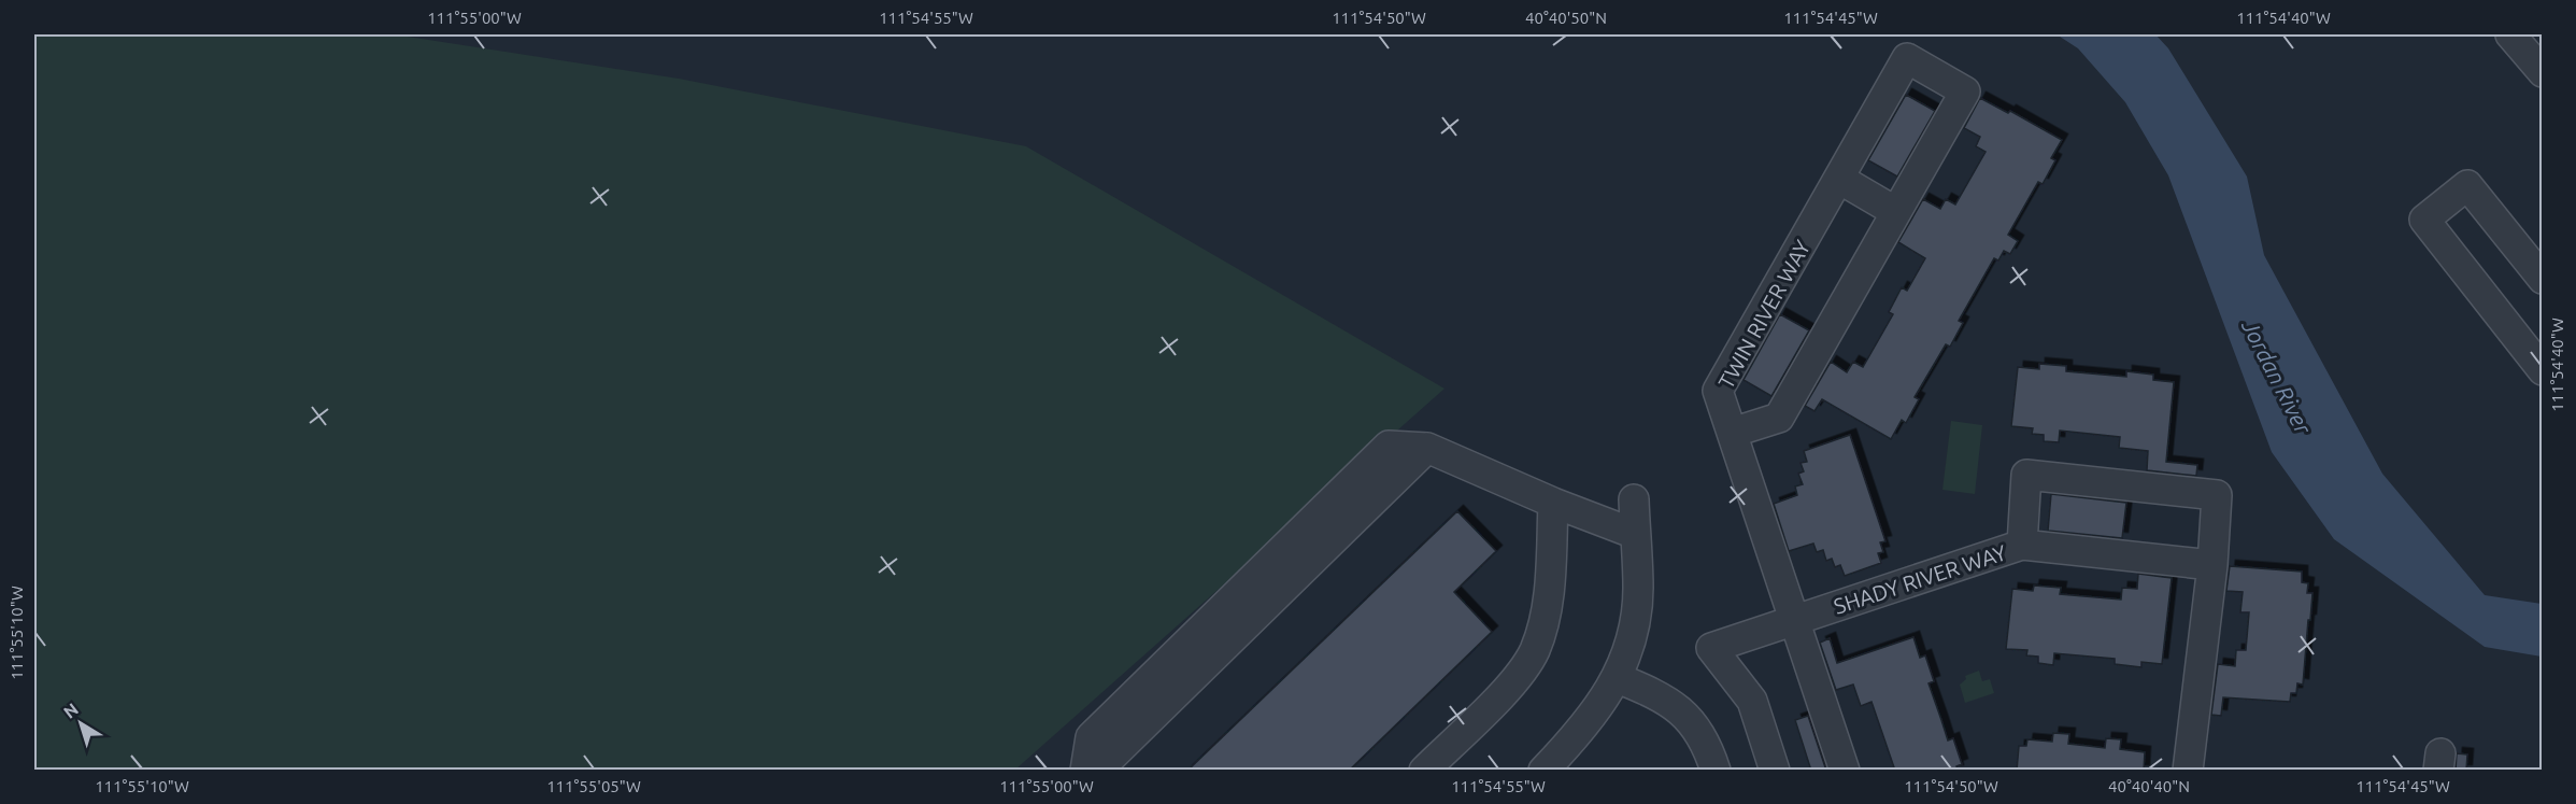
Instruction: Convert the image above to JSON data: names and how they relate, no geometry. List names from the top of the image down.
{
  "streets": {
    "street": ["TWIN RIVER WAY", "SHADY RIVER WAY"]
  },
  "crossings": [
    ["TWIN RIVER WAY", "SHADY RIVER WAY"]
  ],
  "water": ["Jordan River"],
  "north": "top left",
  "coordinates": [
    "111°55'00\"W",
    "111°54'55\"W",
    "111°54'50\"W",
    "40°40'50\"N",
    "111°54'45\"W",
    "111°54'40\"W",
    "111°55'10\"W",
    "111°55'05\"W",
    "40°40'40\"N"
  ]
}
